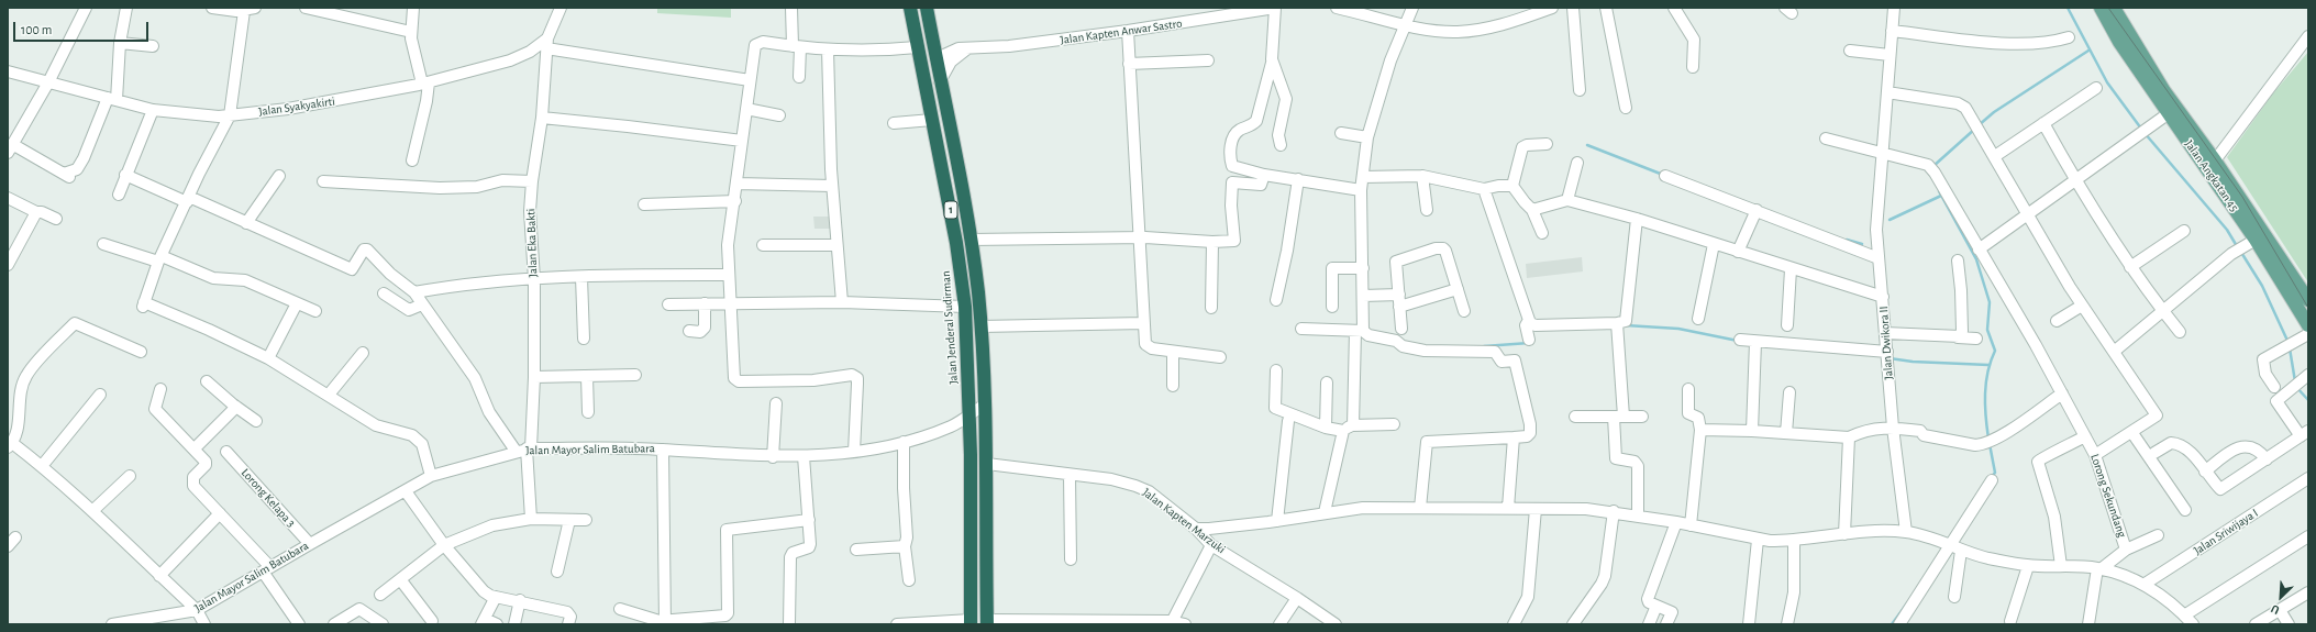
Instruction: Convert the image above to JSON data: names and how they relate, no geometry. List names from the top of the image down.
{
  "streets": {
    "highway": ["1", "Jalan Jenderal Sudirman"],
    "main road": ["Jalan Angkatan 45"],
    "street": [
      "Jalan Kapten Anwar Sastro",
      "Jalan Syakyakirti",
      "Jalan Eka Bakti",
      "Jalan Dwikora II",
      "Jalan Mayor Salim Batubara",
      "Lorong Sekundang",
      "Lorong Kelapa 3",
      "Jalan Kapten Marzuki",
      "Jalan Sriwijaya I"
    ]
  },
  "crossings": [
    ["Jalan Kapten Anwar Sastro", "1"],
    ["Jalan Syakyakirti", "Jalan Eka Bakti"],
    ["1", "Jalan Mayor Salim Batubara"],
    ["1", "Jalan Kapten Marzuki"],
    ["Jalan Eka Bakti", "Jalan Mayor Salim Batubara"],
    ["Jalan Jenderal Sudirman", "Jalan Mayor Salim Batubara"],
    ["Jalan Dwikora II", "Lorong Sekundang"],
    ["Jalan Mayor Salim Batubara", "Lorong Kelapa 3"]
  ],
  "scale_bar": "100 m",
  "north": "bottom left"
}
